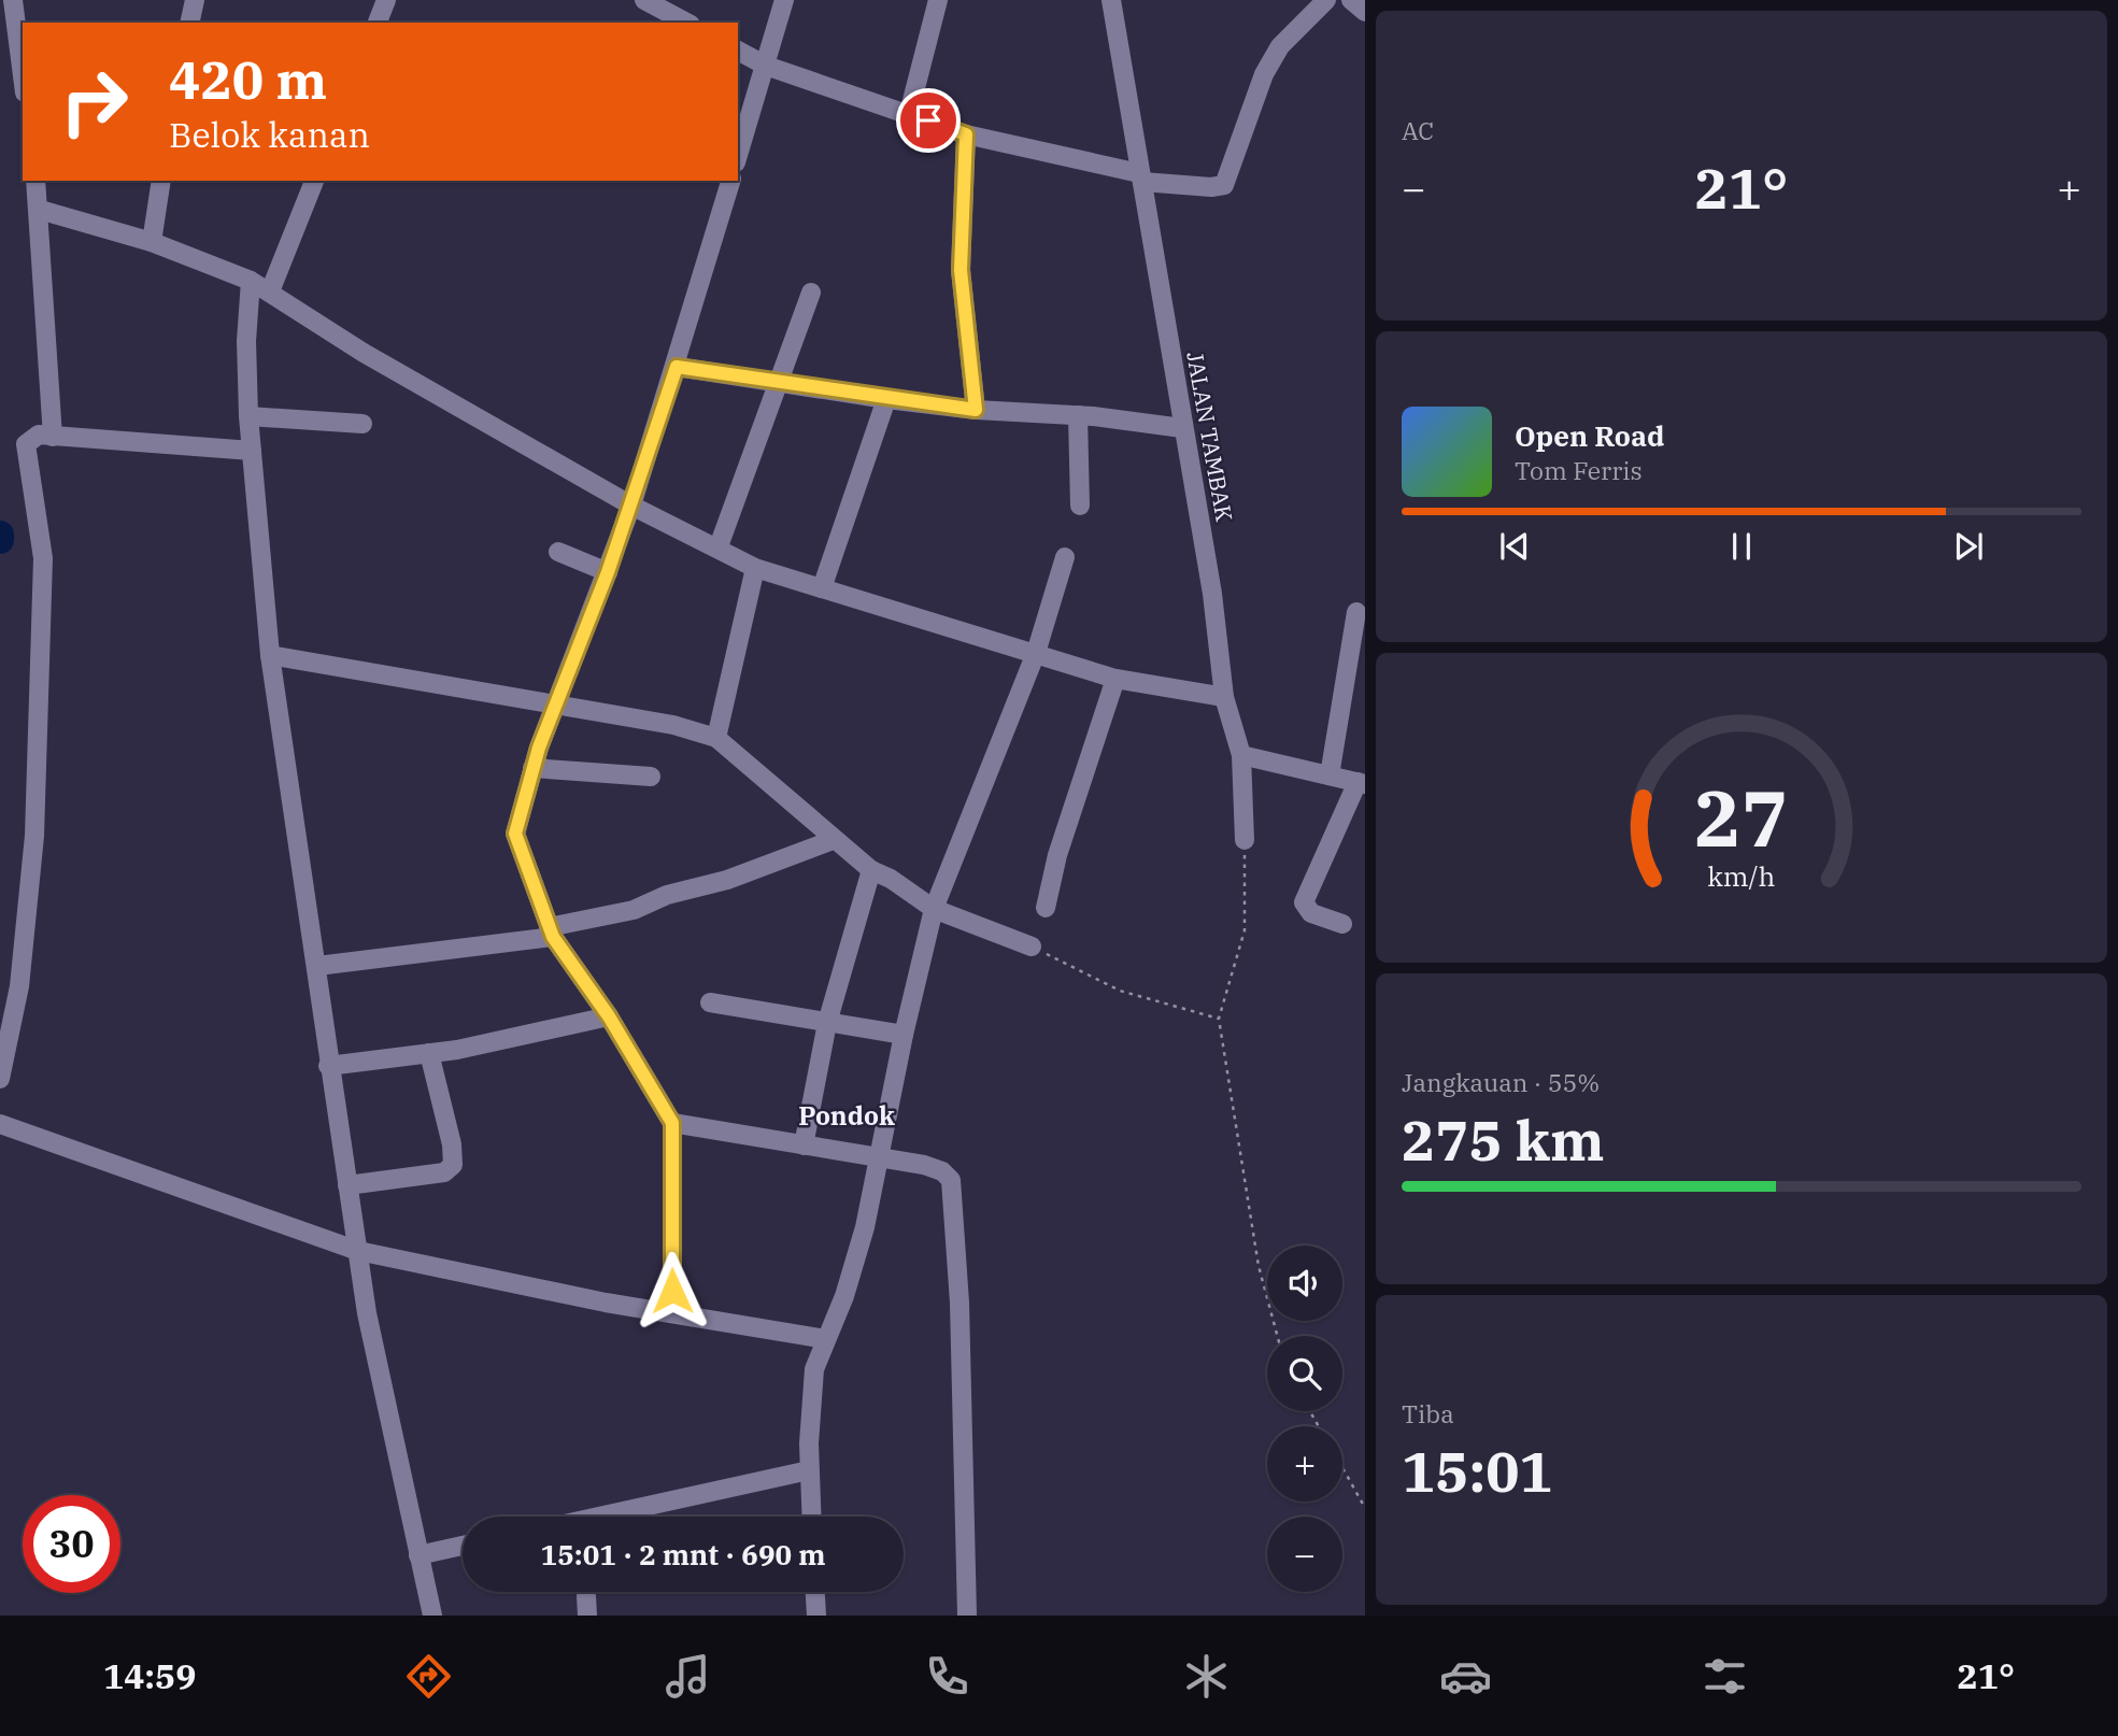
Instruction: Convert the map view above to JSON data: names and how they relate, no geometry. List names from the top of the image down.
{
  "streets": {
    "street": ["JALAN TAMBAK"]
  },
  "districts": ["Pondok"],
  "page": {
    "tile": [
      "AC",
      ["Jangkauan · 55%", "275 km"],
      ["Tiba", "15:01"]
    ],
    "turn": ["420 m", "Belok kanan"],
    "heat": ["−", "21°", "+"],
    "song": ["Open Road", "Tom Ferris"],
    "map_buttons": ["+", "−"],
    "limit": "30",
    "trip": "15:01 · 2 mnt · 690 m",
    "tabs": ["14:59", "21°"],
    "gauge": ["27", "km/h"]
  }
}
